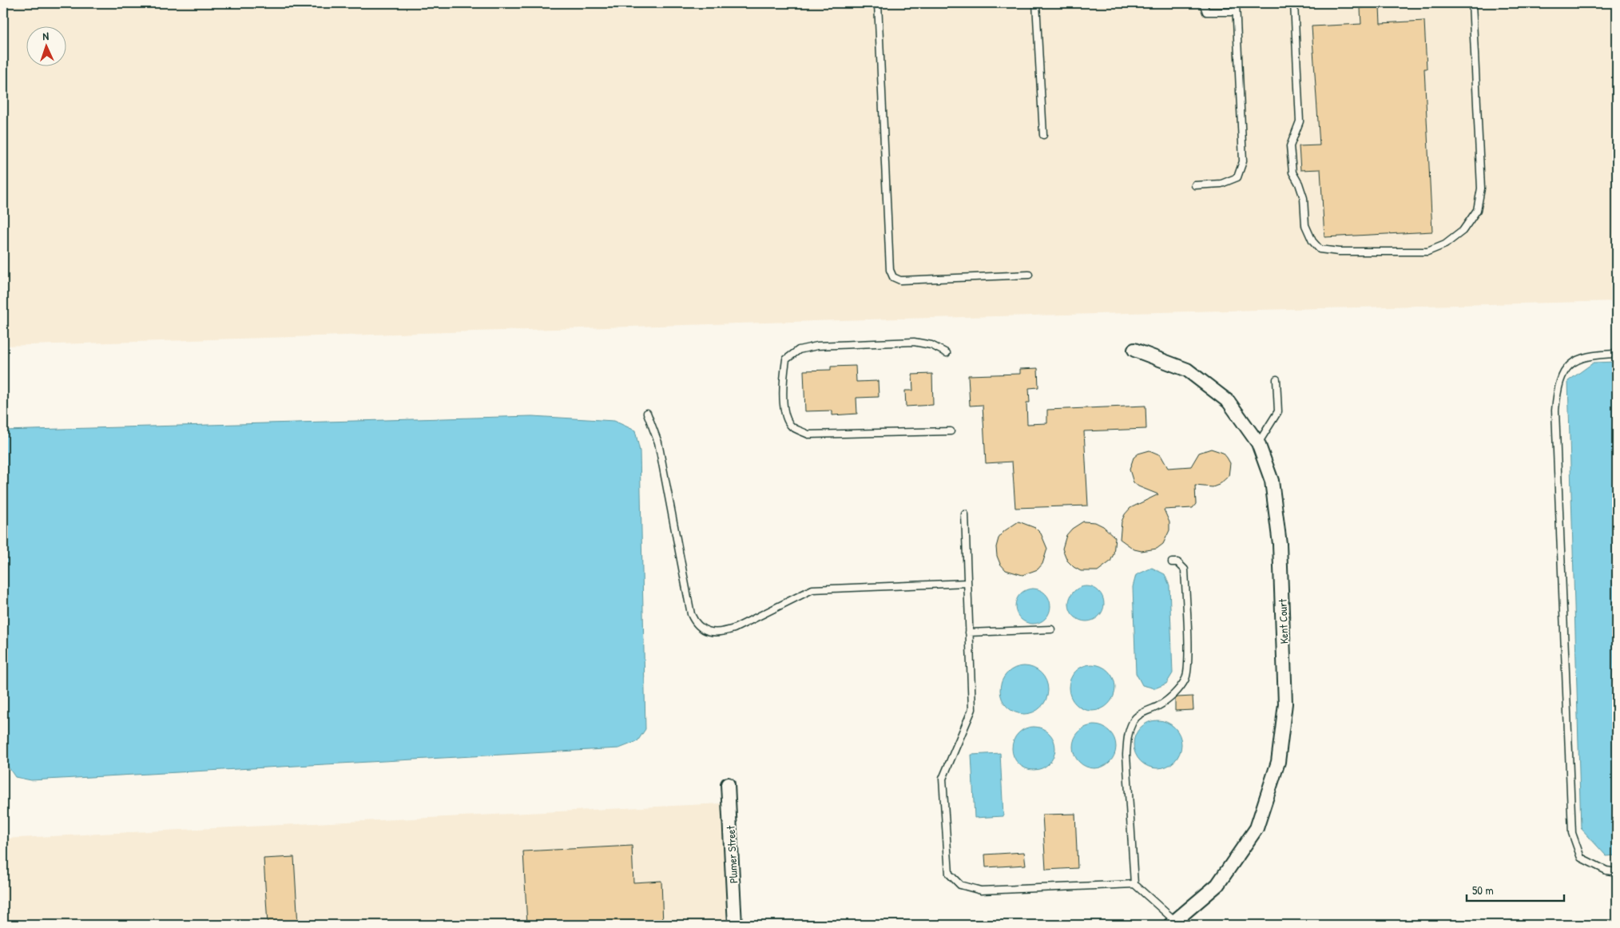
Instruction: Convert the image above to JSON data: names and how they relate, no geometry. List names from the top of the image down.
{
  "streets": {
    "street": ["Kent Court", "Plumer Street"]
  },
  "scale_bar": "50 m",
  "north": "top"
}
